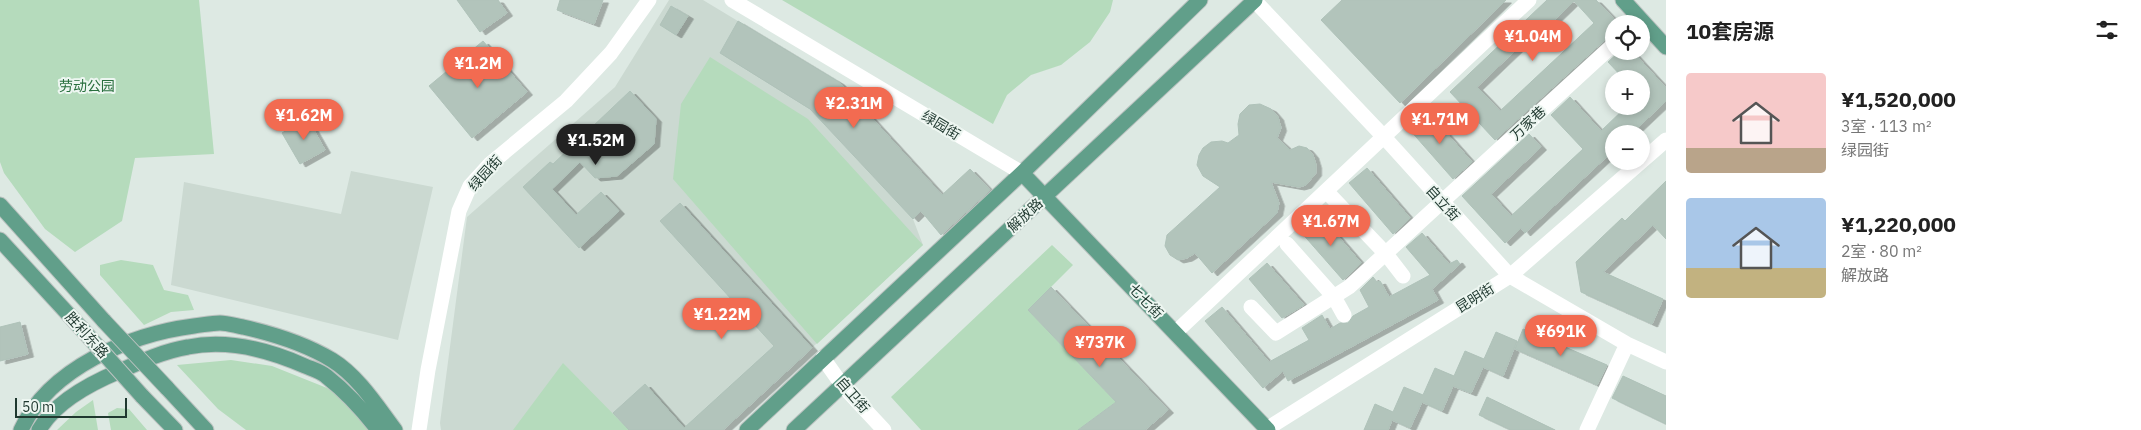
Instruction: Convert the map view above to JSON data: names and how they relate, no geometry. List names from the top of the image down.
{
  "streets": {
    "main road": ["解放路", "七七街", "胜利东路"],
    "street": [
      "万家巷",
      "绿园街",
      "自立街",
      "昆明街",
      "自卫街"
    ]
  },
  "crossings": [
    ["万家巷", "自立街"],
    ["绿园街", "七七街"],
    ["自立街", "解放路"],
    ["自立街", "昆明街"],
    ["解放路", "七七街"],
    ["解放路", "自卫街"],
    ["昆明街", "七七街"]
  ],
  "parks": ["劳动公园"],
  "scale_bar": "50 m",
  "page": {
    "heading": "10套房源",
    "map_buttons": ["+", "−"],
    "price": [
      "¥1.04M",
      "¥1.2M",
      "¥2.31M",
      "¥1.62M",
      "¥1.71M",
      "¥1.52M",
      "¥1.67M",
      "¥1.22M",
      "¥691K",
      "¥737K"
    ],
    "list": [
      {
        "name": "¥1,520,000",
        "note": "3室 · 113 m² · 绿园街"
      },
      {
        "name": "¥1,220,000",
        "note": "2室 · 80 m² · 解放路"
      }
    ],
    "scale": "50 m"
  }
}
